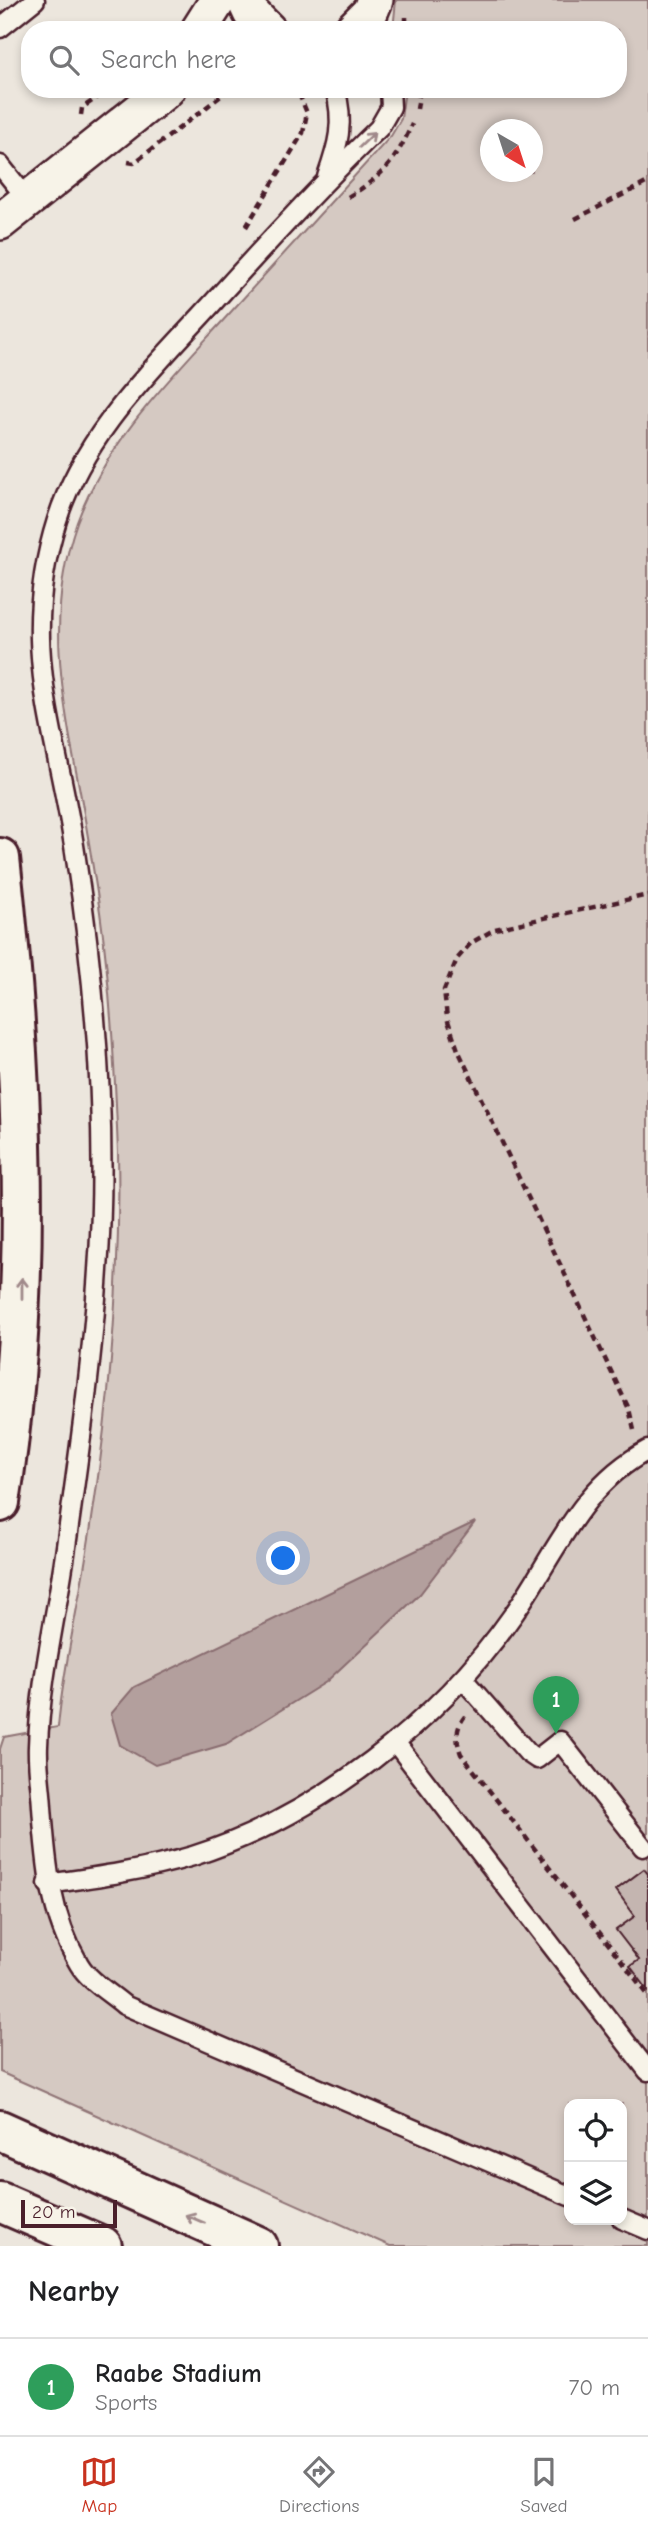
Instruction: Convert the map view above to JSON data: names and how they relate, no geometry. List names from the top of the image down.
{
  "scale_bar": "20 m",
  "north": "bottom right",
  "page": {
    "search": "Search here",
    "pins": "1",
    "scale": "20 m",
    "heading": "Nearby",
    "list": [
      {
        "mark": "1",
        "name": "Raabe Stadium",
        "note": "Sports",
        "value": "70 m"
      }
    ],
    "nav": ["Map", "Directions", "Saved"]
  }
}
